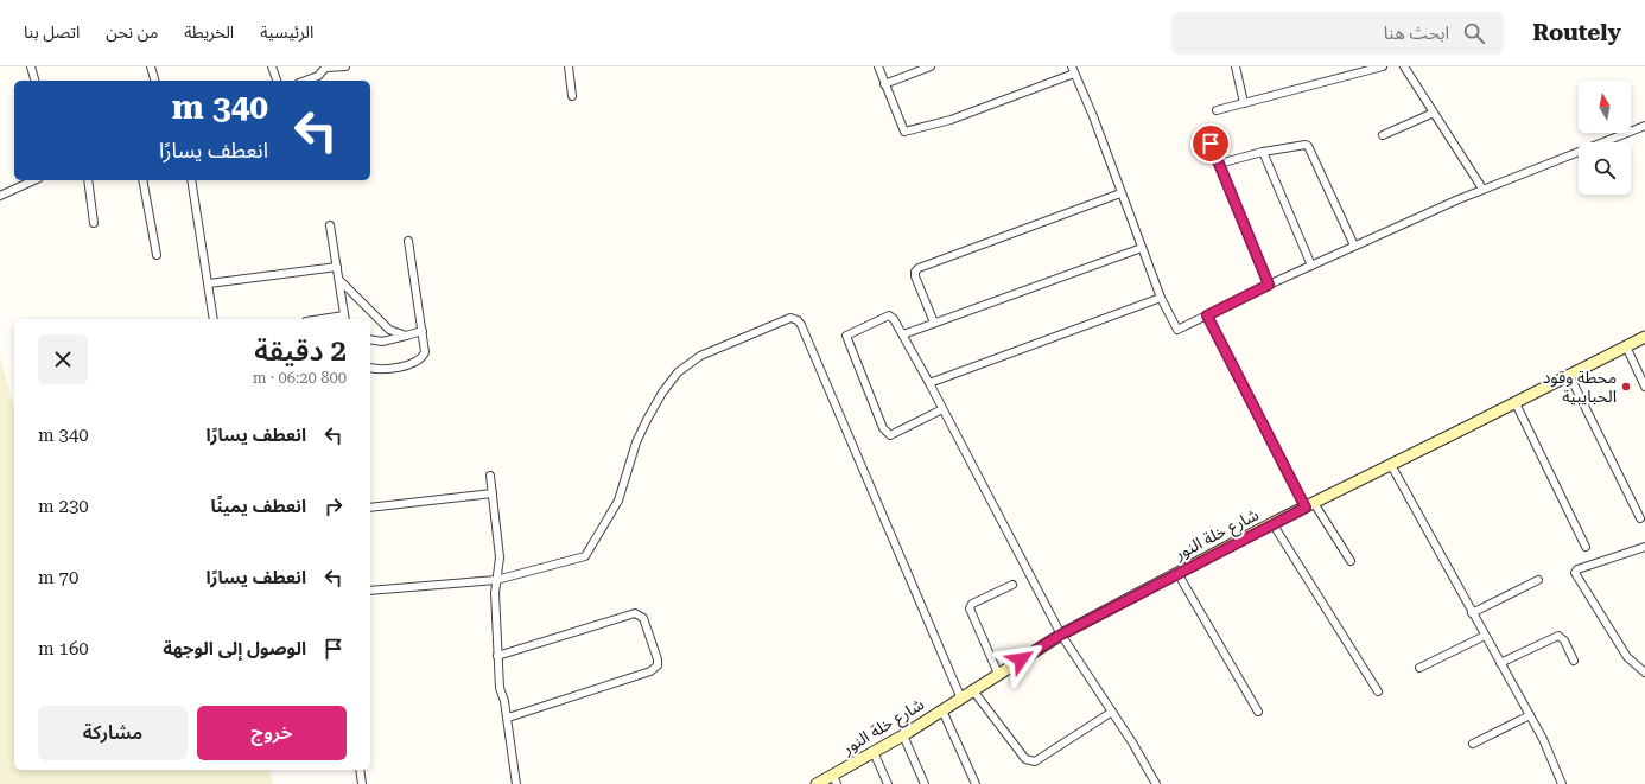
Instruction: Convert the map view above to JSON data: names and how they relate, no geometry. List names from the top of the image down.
{
  "streets": {
    "street": ["شارع خلة النور"]
  },
  "places": ["محطة وقود الحبايبية"],
  "north": "top",
  "page": {
    "header": "Routely",
    "search": "ابحث هنا",
    "nav": [
      "الرئيسية",
      "الخريطة",
      "من نحن",
      "اتصل بنا"
    ],
    "turn": ["340 m", "انعطف يسارًا"],
    "heading": ["2 دقيقة", "800 m · 06:20"],
    "list": [
      {
        "name": "انعطف يسارًا",
        "value": "340 m"
      },
      {
        "name": "انعطف يمينًا",
        "value": "230 m"
      },
      {
        "name": "انعطف يسارًا",
        "value": "70 m"
      },
      {
        "name": "الوصول إلى الوجهة",
        "value": "160 m"
      }
    ],
    "buttons": ["خروج", "مشاركة"]
  }
}
